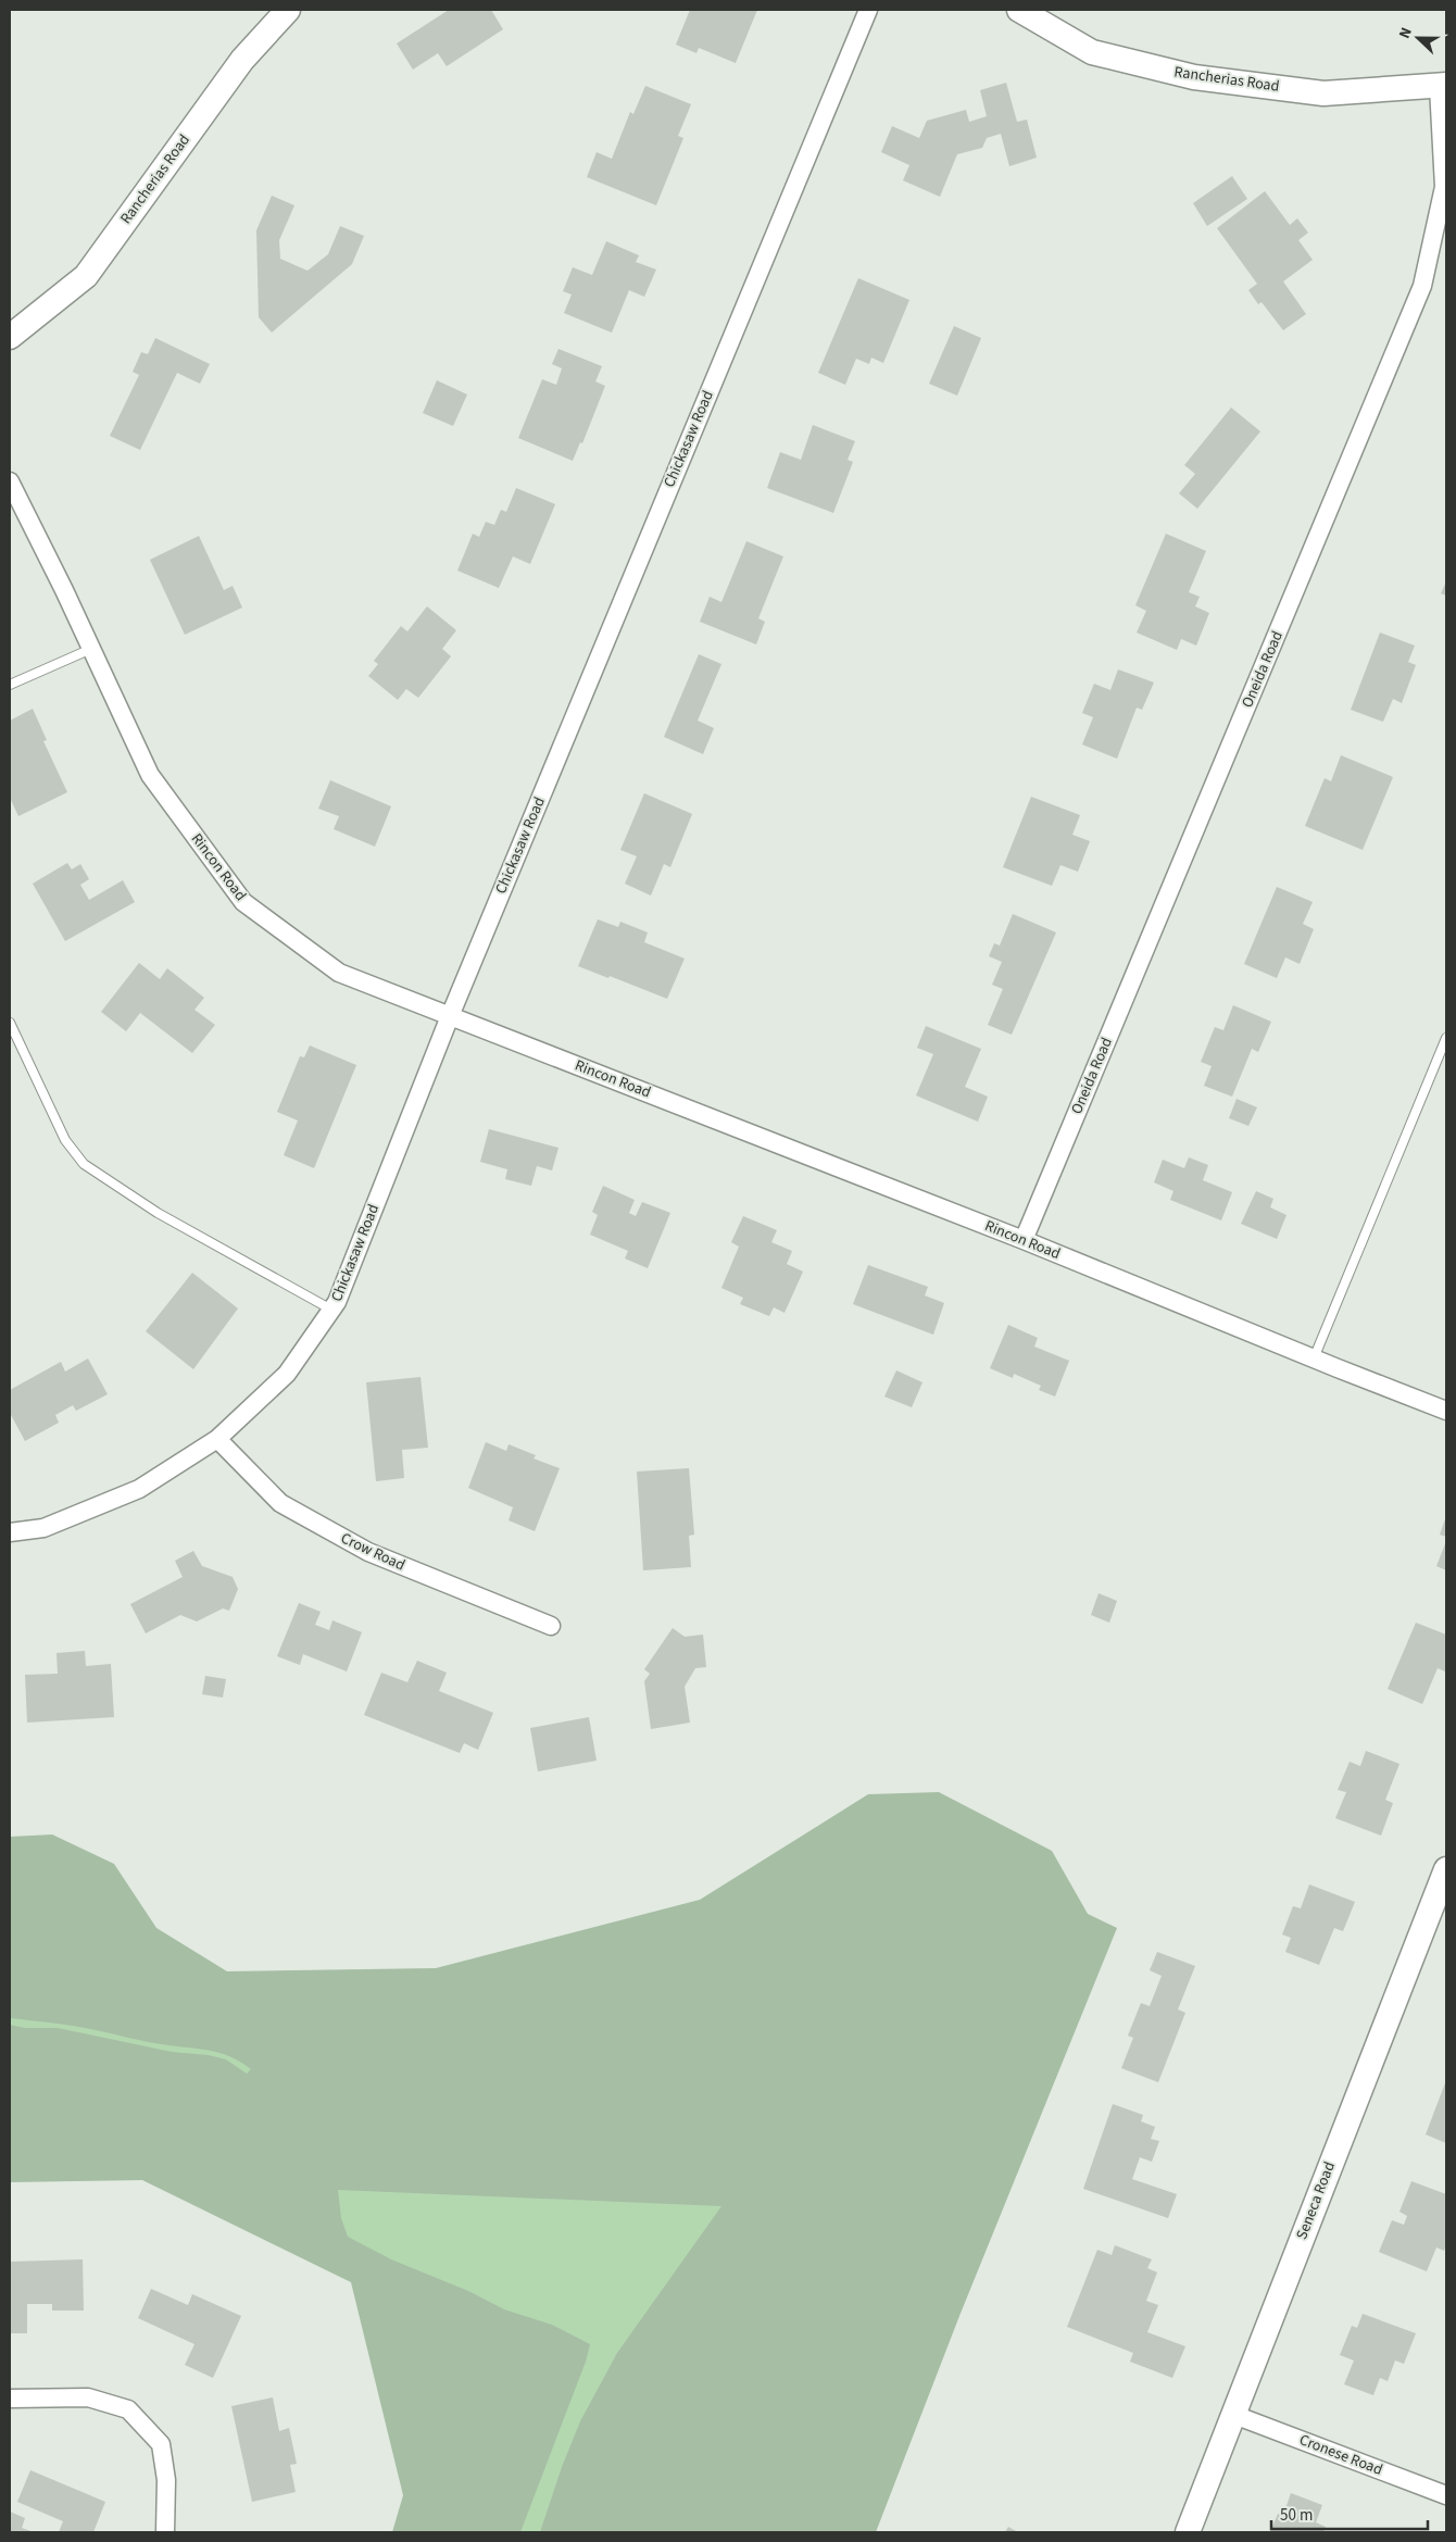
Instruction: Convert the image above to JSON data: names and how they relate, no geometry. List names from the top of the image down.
{
  "streets": {
    "street": [
      "Rancherias Road",
      "Chickasaw Road",
      "Oneida Road",
      "Rincon Road",
      "Crow Road",
      "Seneca Road",
      "Cronese Road"
    ]
  },
  "crossings": [
    ["Rancherias Road", "Oneida Road"],
    ["Chickasaw Road", "Rincon Road"],
    ["Chickasaw Road", "Crow Road"],
    ["Oneida Road", "Rincon Road"],
    ["Seneca Road", "Cronese Road"]
  ],
  "scale_bar": "50 m",
  "north": "left"
}
